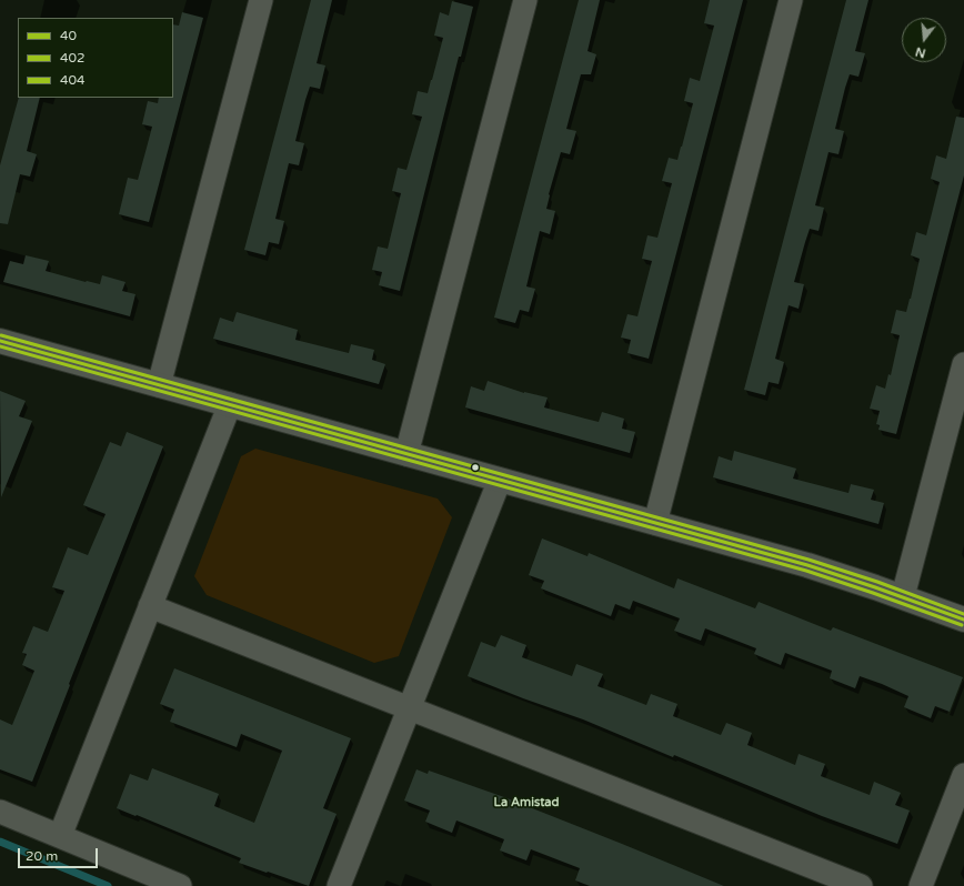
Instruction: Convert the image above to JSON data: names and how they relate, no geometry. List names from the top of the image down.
{
  "districts": ["La Amistad"],
  "lines": ["transit line 404", "transit line 40", "transit line 402"],
  "legend": ["40", "402", "404"],
  "scale_bar": "20 m",
  "north": "bottom"
}
